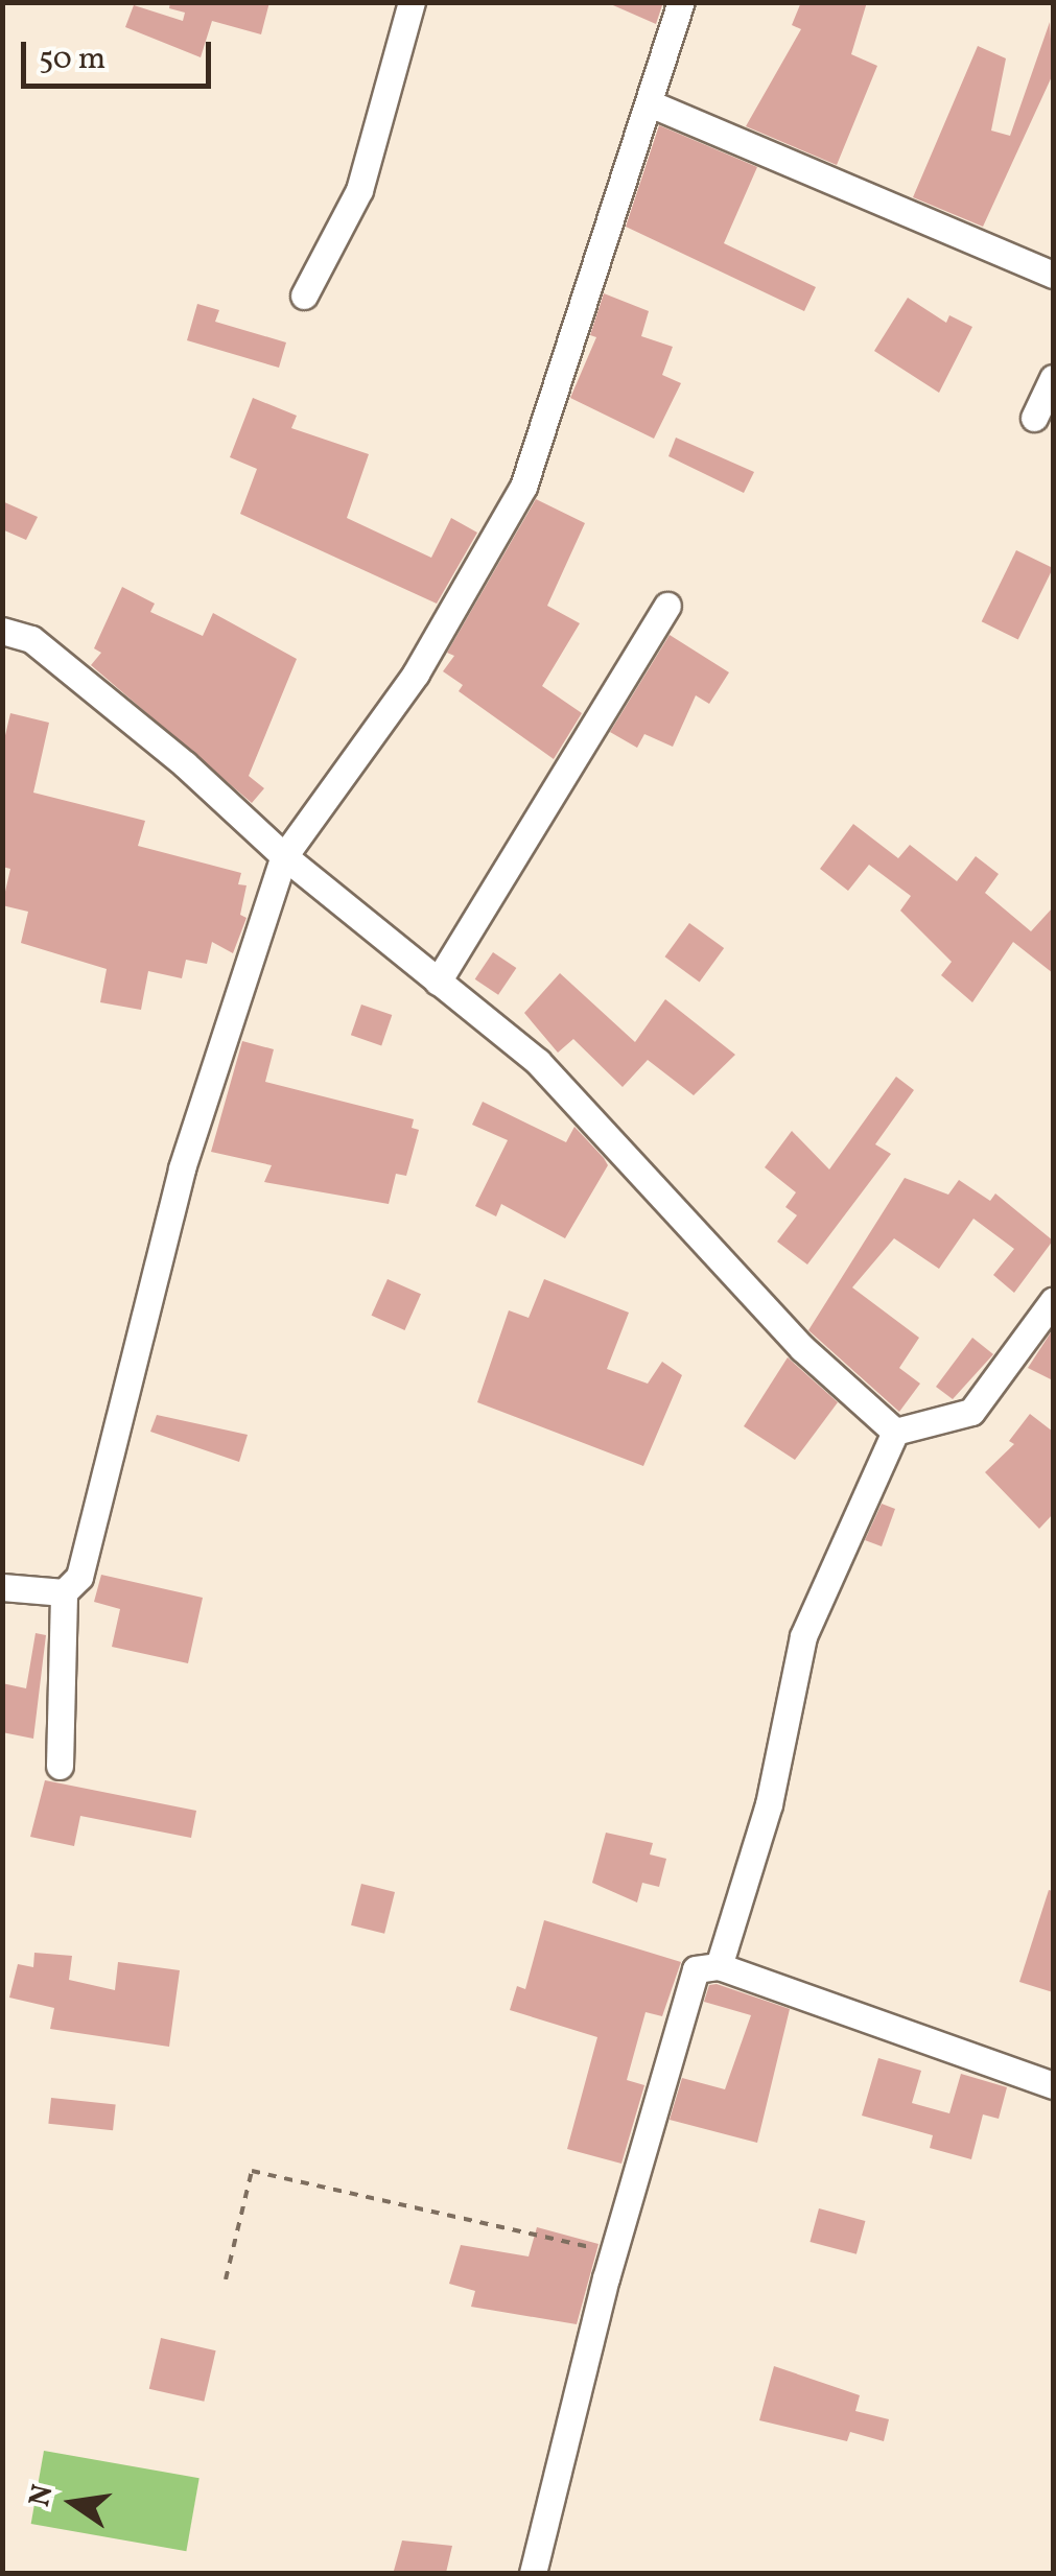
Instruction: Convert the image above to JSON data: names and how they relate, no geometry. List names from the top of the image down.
{
  "scale_bar": "50 m",
  "north": "left"
}
